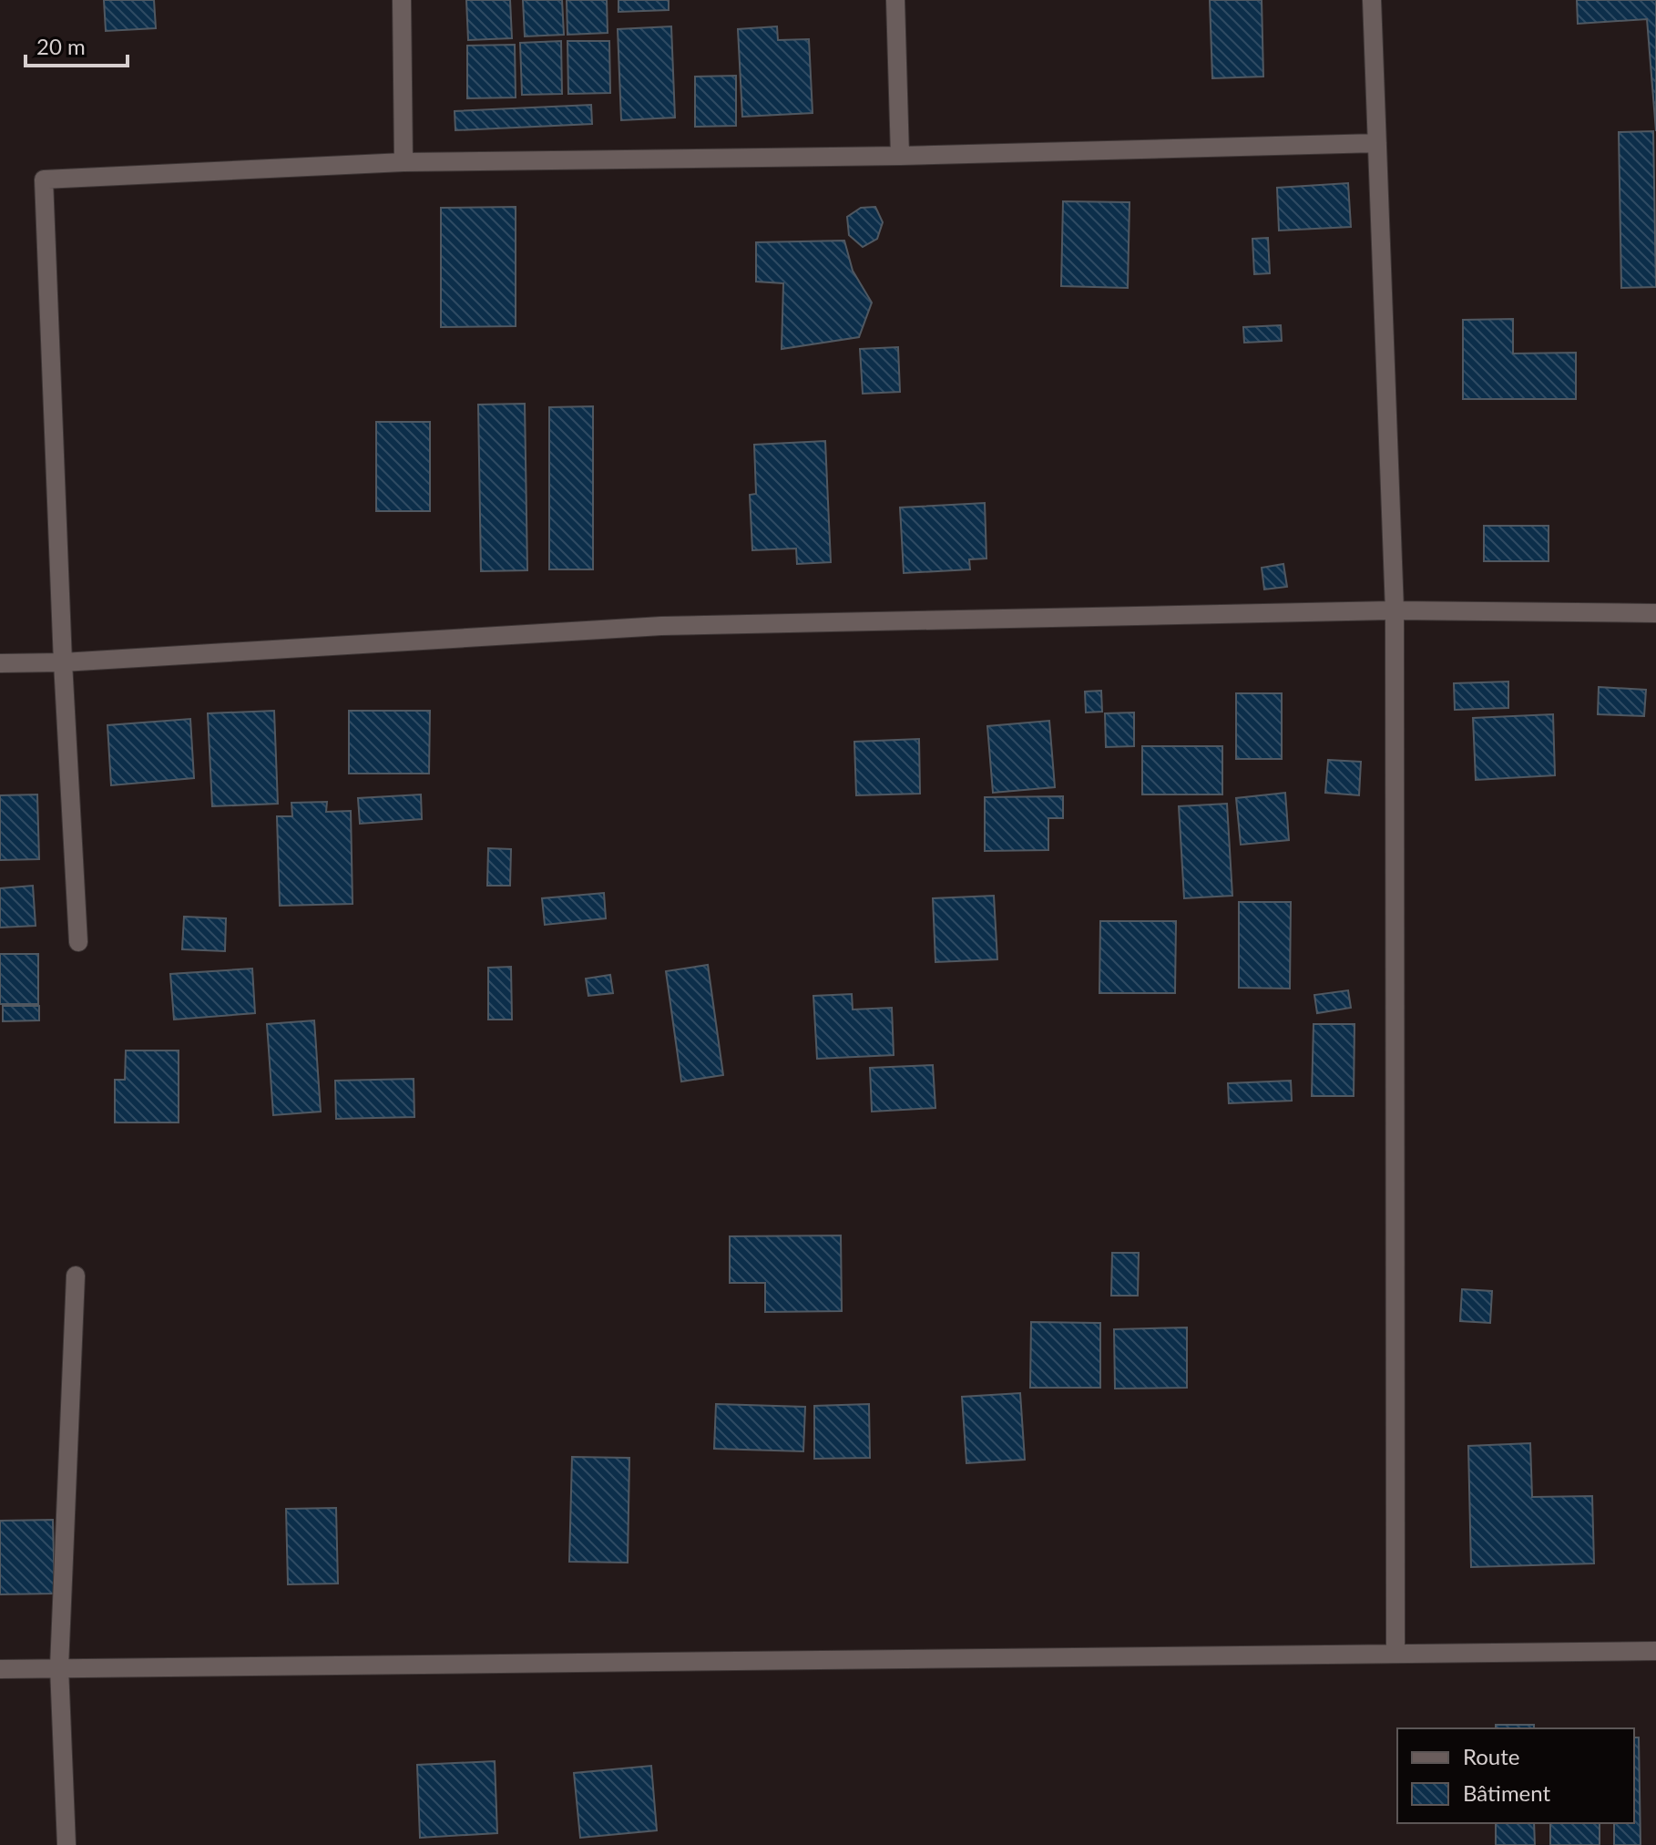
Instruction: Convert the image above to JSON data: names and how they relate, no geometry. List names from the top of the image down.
{
  "legend": ["Route", "Bâtiment"],
  "scale_bar": "20 m"
}
